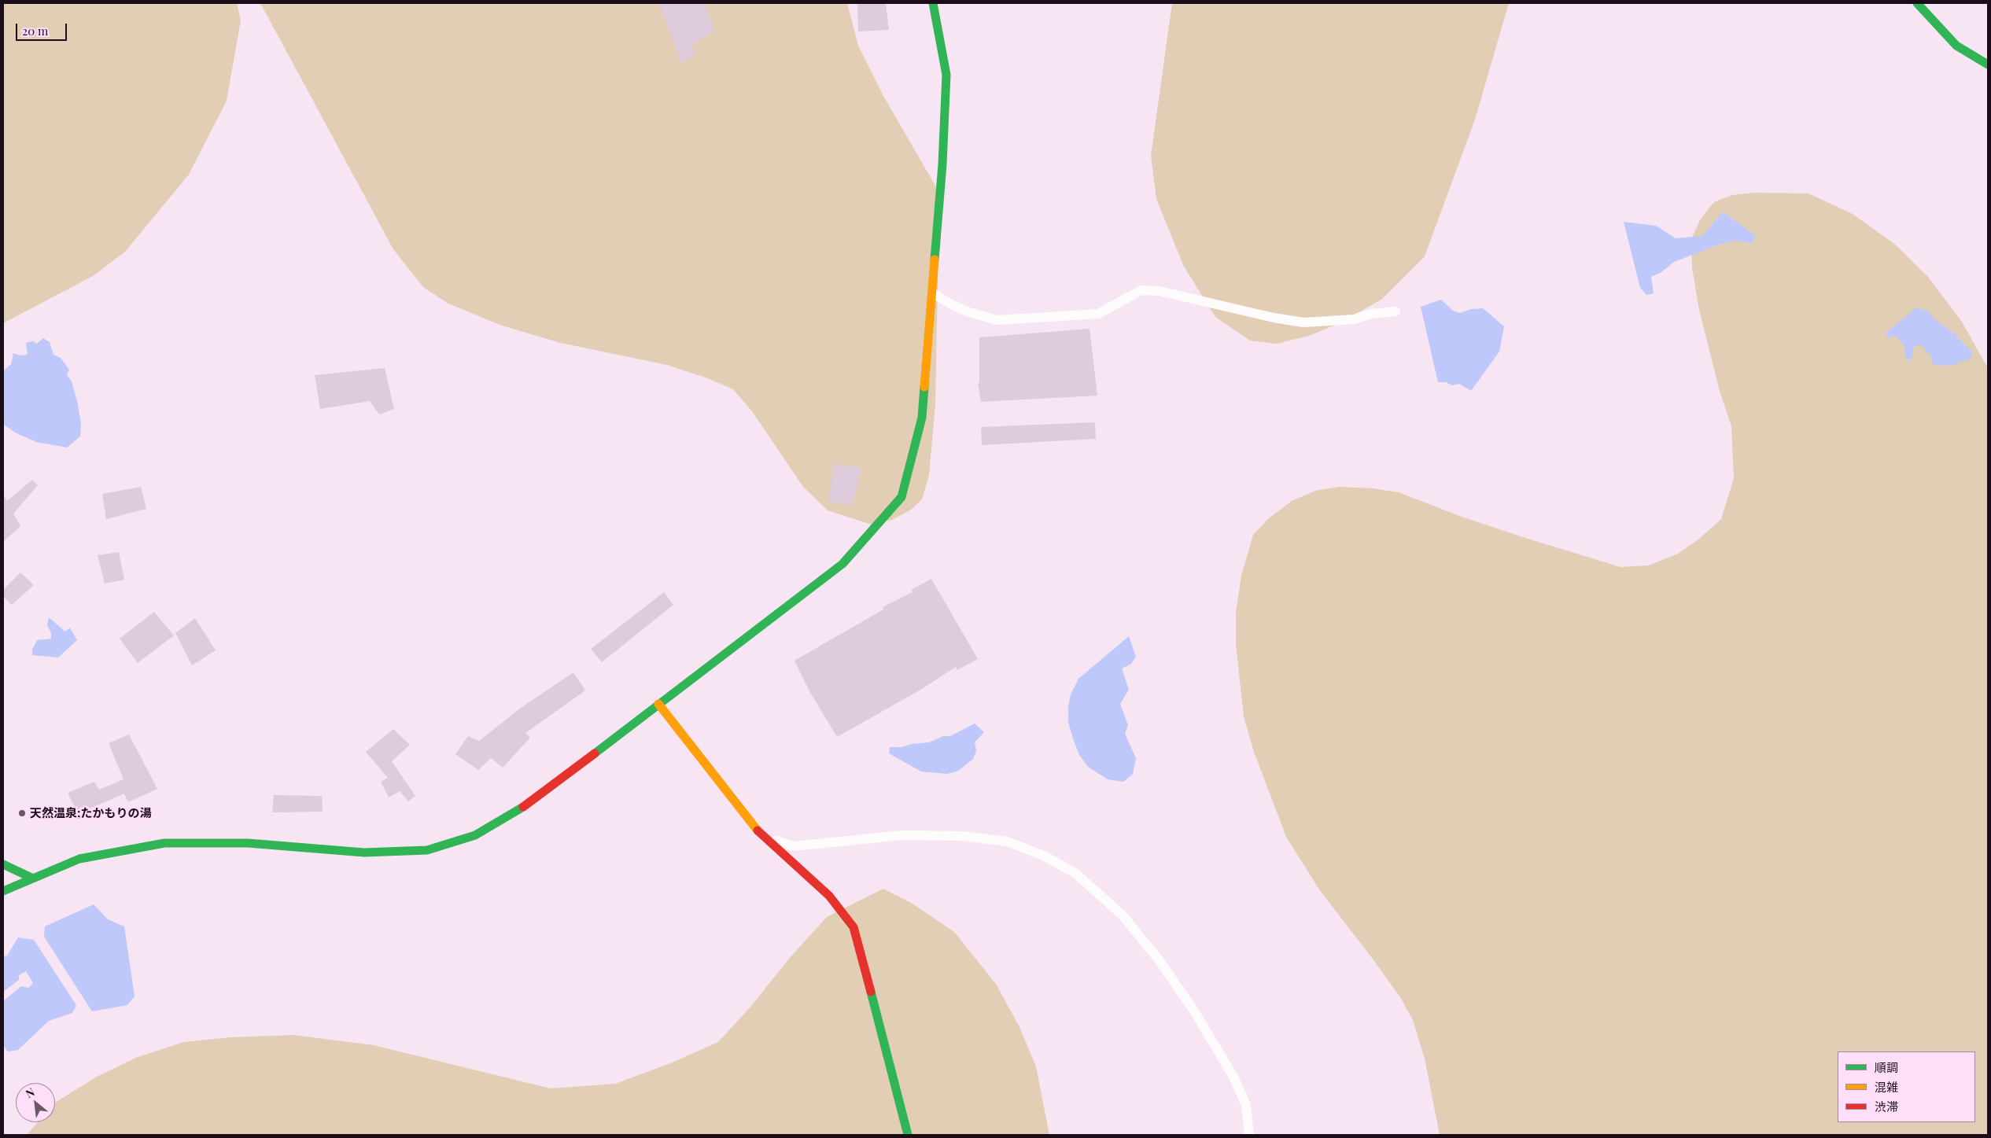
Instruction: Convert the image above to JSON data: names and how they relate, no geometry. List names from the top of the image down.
{
  "places": ["天然温泉;たかもりの湯"],
  "legend": ["順調", "混雑", "渋滞"],
  "scale_bar": "20 m",
  "north": "top left"
}
